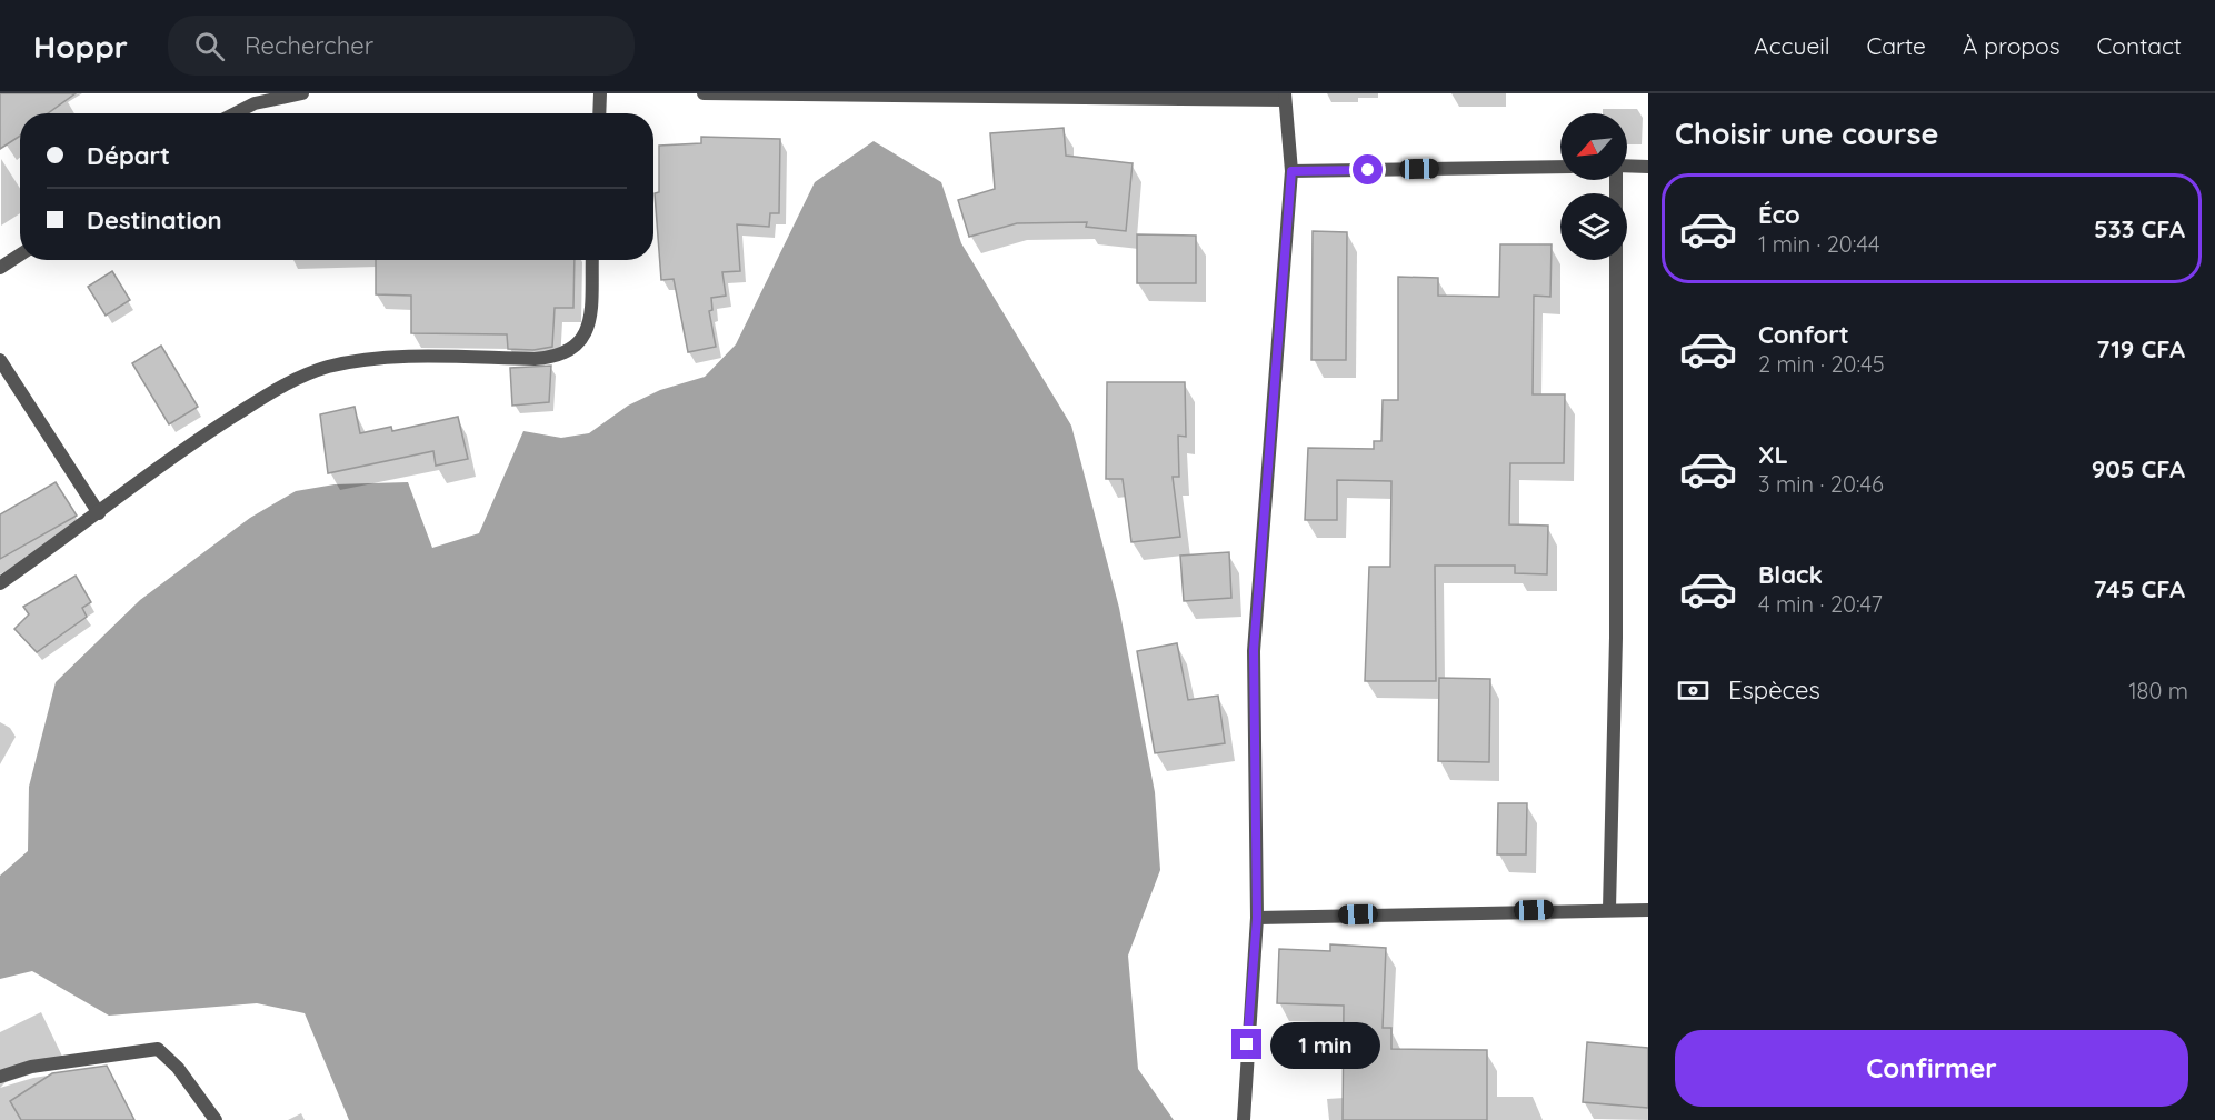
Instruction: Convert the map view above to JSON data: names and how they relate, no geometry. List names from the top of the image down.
{
  "north": "bottom left",
  "page": {
    "header": "Hoppr",
    "search": "Rechercher",
    "nav": [
      "Accueil",
      "Carte",
      "À propos",
      "Contact"
    ],
    "heading": "Choisir une course",
    "banner": ["Départ", "Destination"],
    "list": [
      {
        "name": "Éco",
        "note": "1 min · 20:44",
        "value": "533 CFA"
      },
      {
        "name": "Confort",
        "note": "2 min · 20:45",
        "value": "719 CFA"
      },
      {
        "name": "XL",
        "note": "3 min · 20:46",
        "value": "905 CFA"
      },
      {
        "name": "Black",
        "note": "4 min · 20:47",
        "value": "745 CFA"
      }
    ],
    "pay": ["Espèces", "180 m"],
    "buttons": "Confirmer",
    "bubble": "1 min"
  }
}
